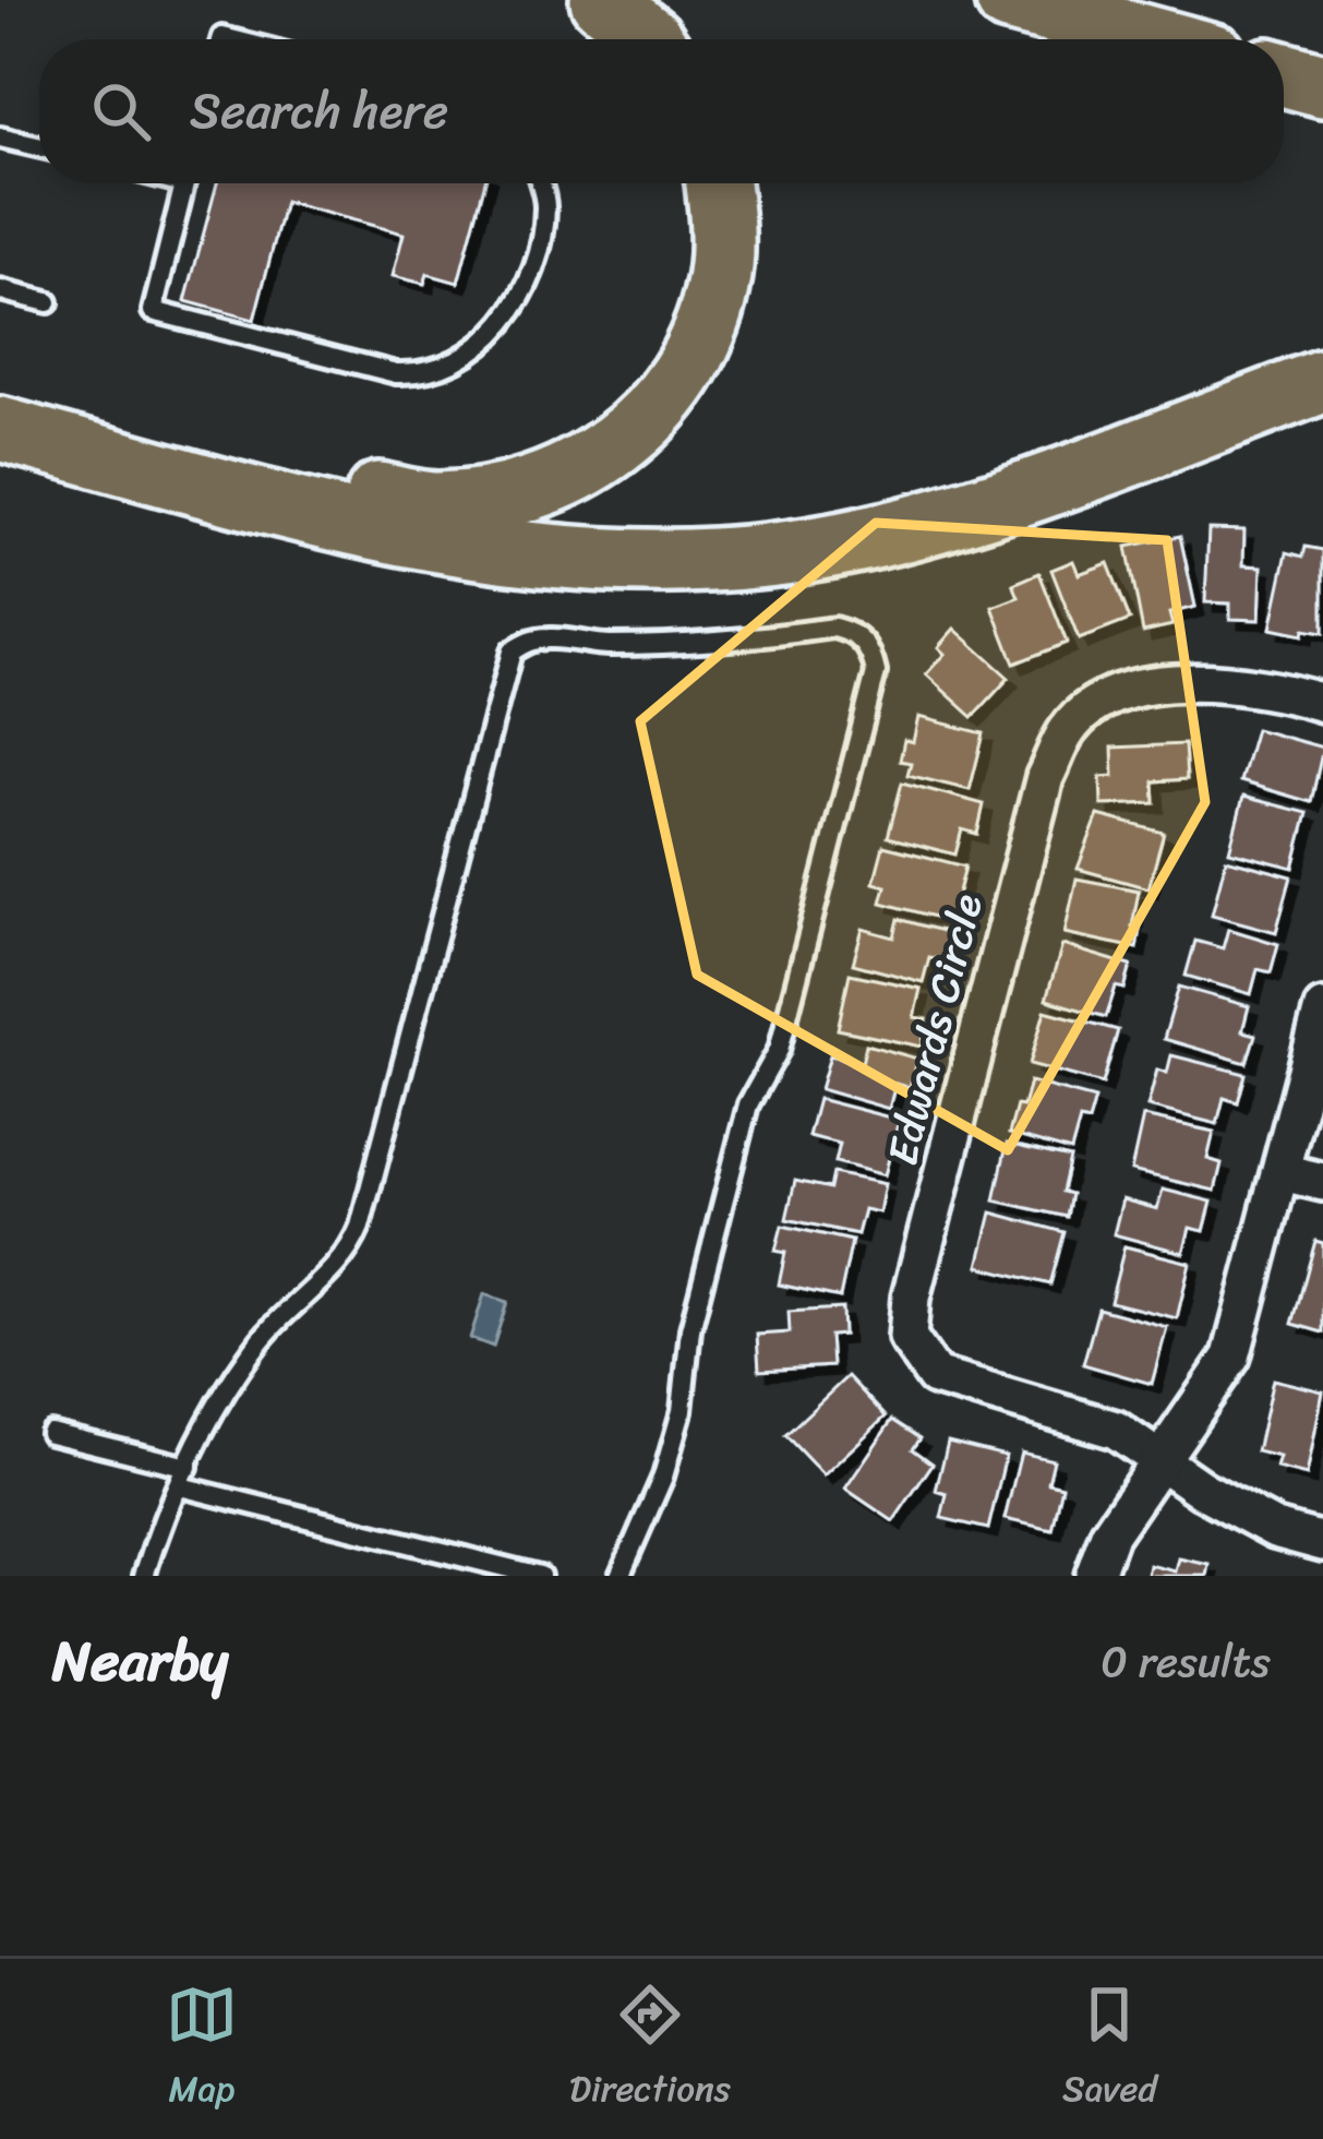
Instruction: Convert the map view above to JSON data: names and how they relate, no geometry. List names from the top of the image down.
{
  "streets": {
    "street": ["Edwards Circle"]
  },
  "page": {
    "search": "Search here",
    "heading": ["Nearby", "0 results"],
    "nav": ["Map", "Directions", "Saved"]
  }
}
